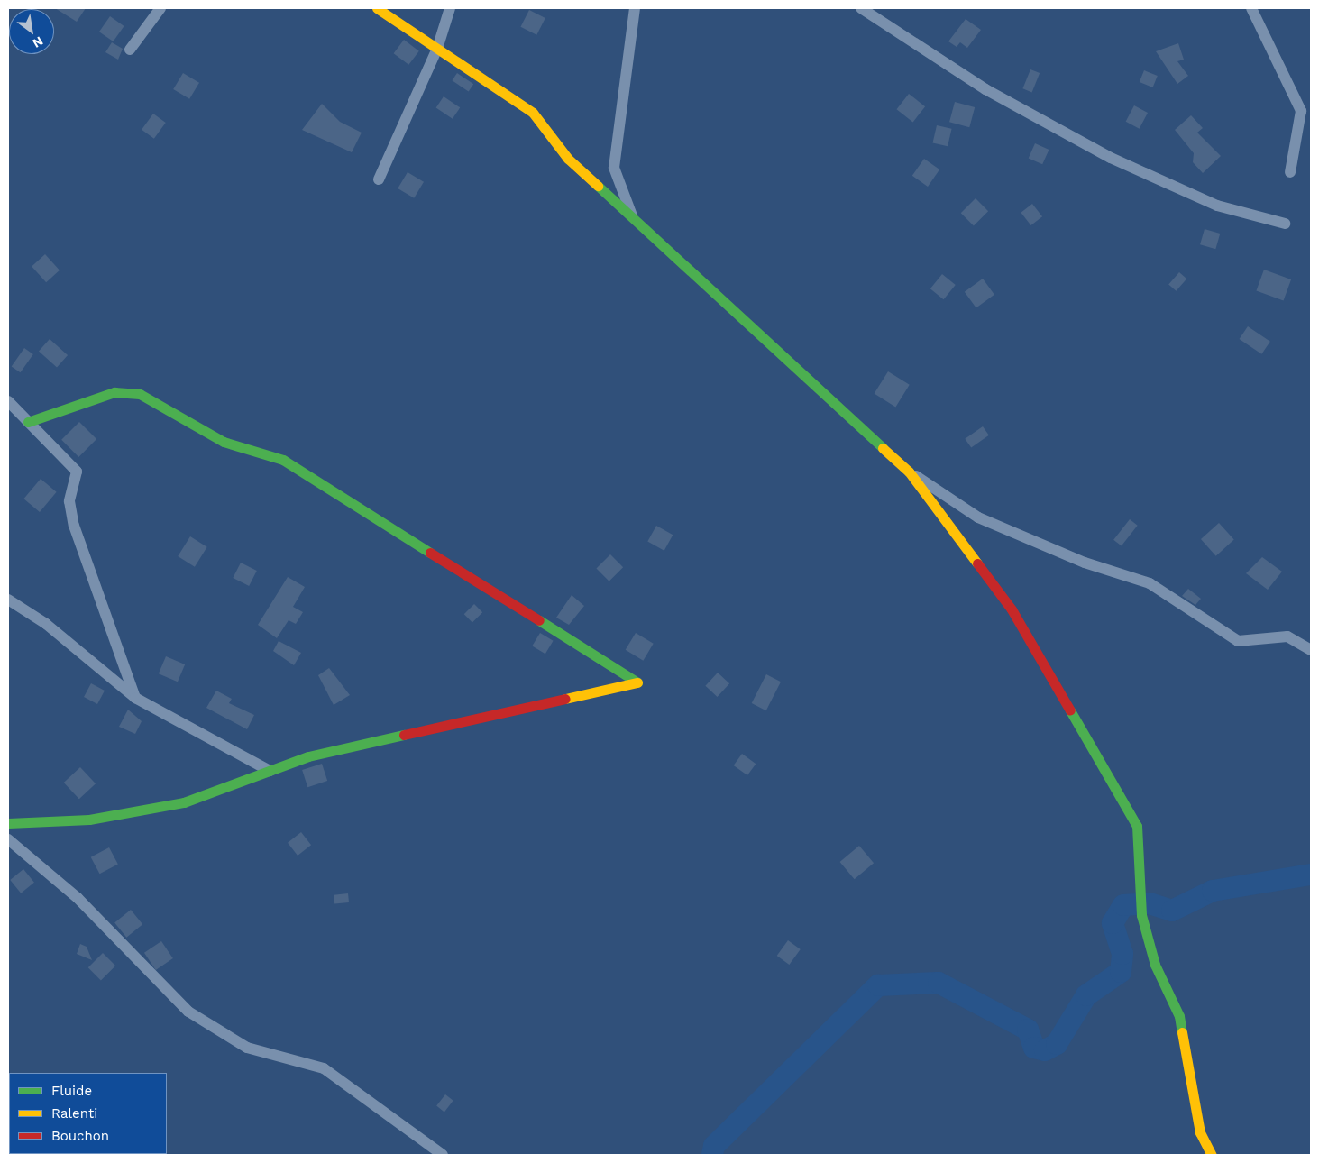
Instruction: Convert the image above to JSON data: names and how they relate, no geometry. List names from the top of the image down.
{
  "legend": ["Fluide", "Ralenti", "Bouchon"],
  "north": "bottom right"
}
